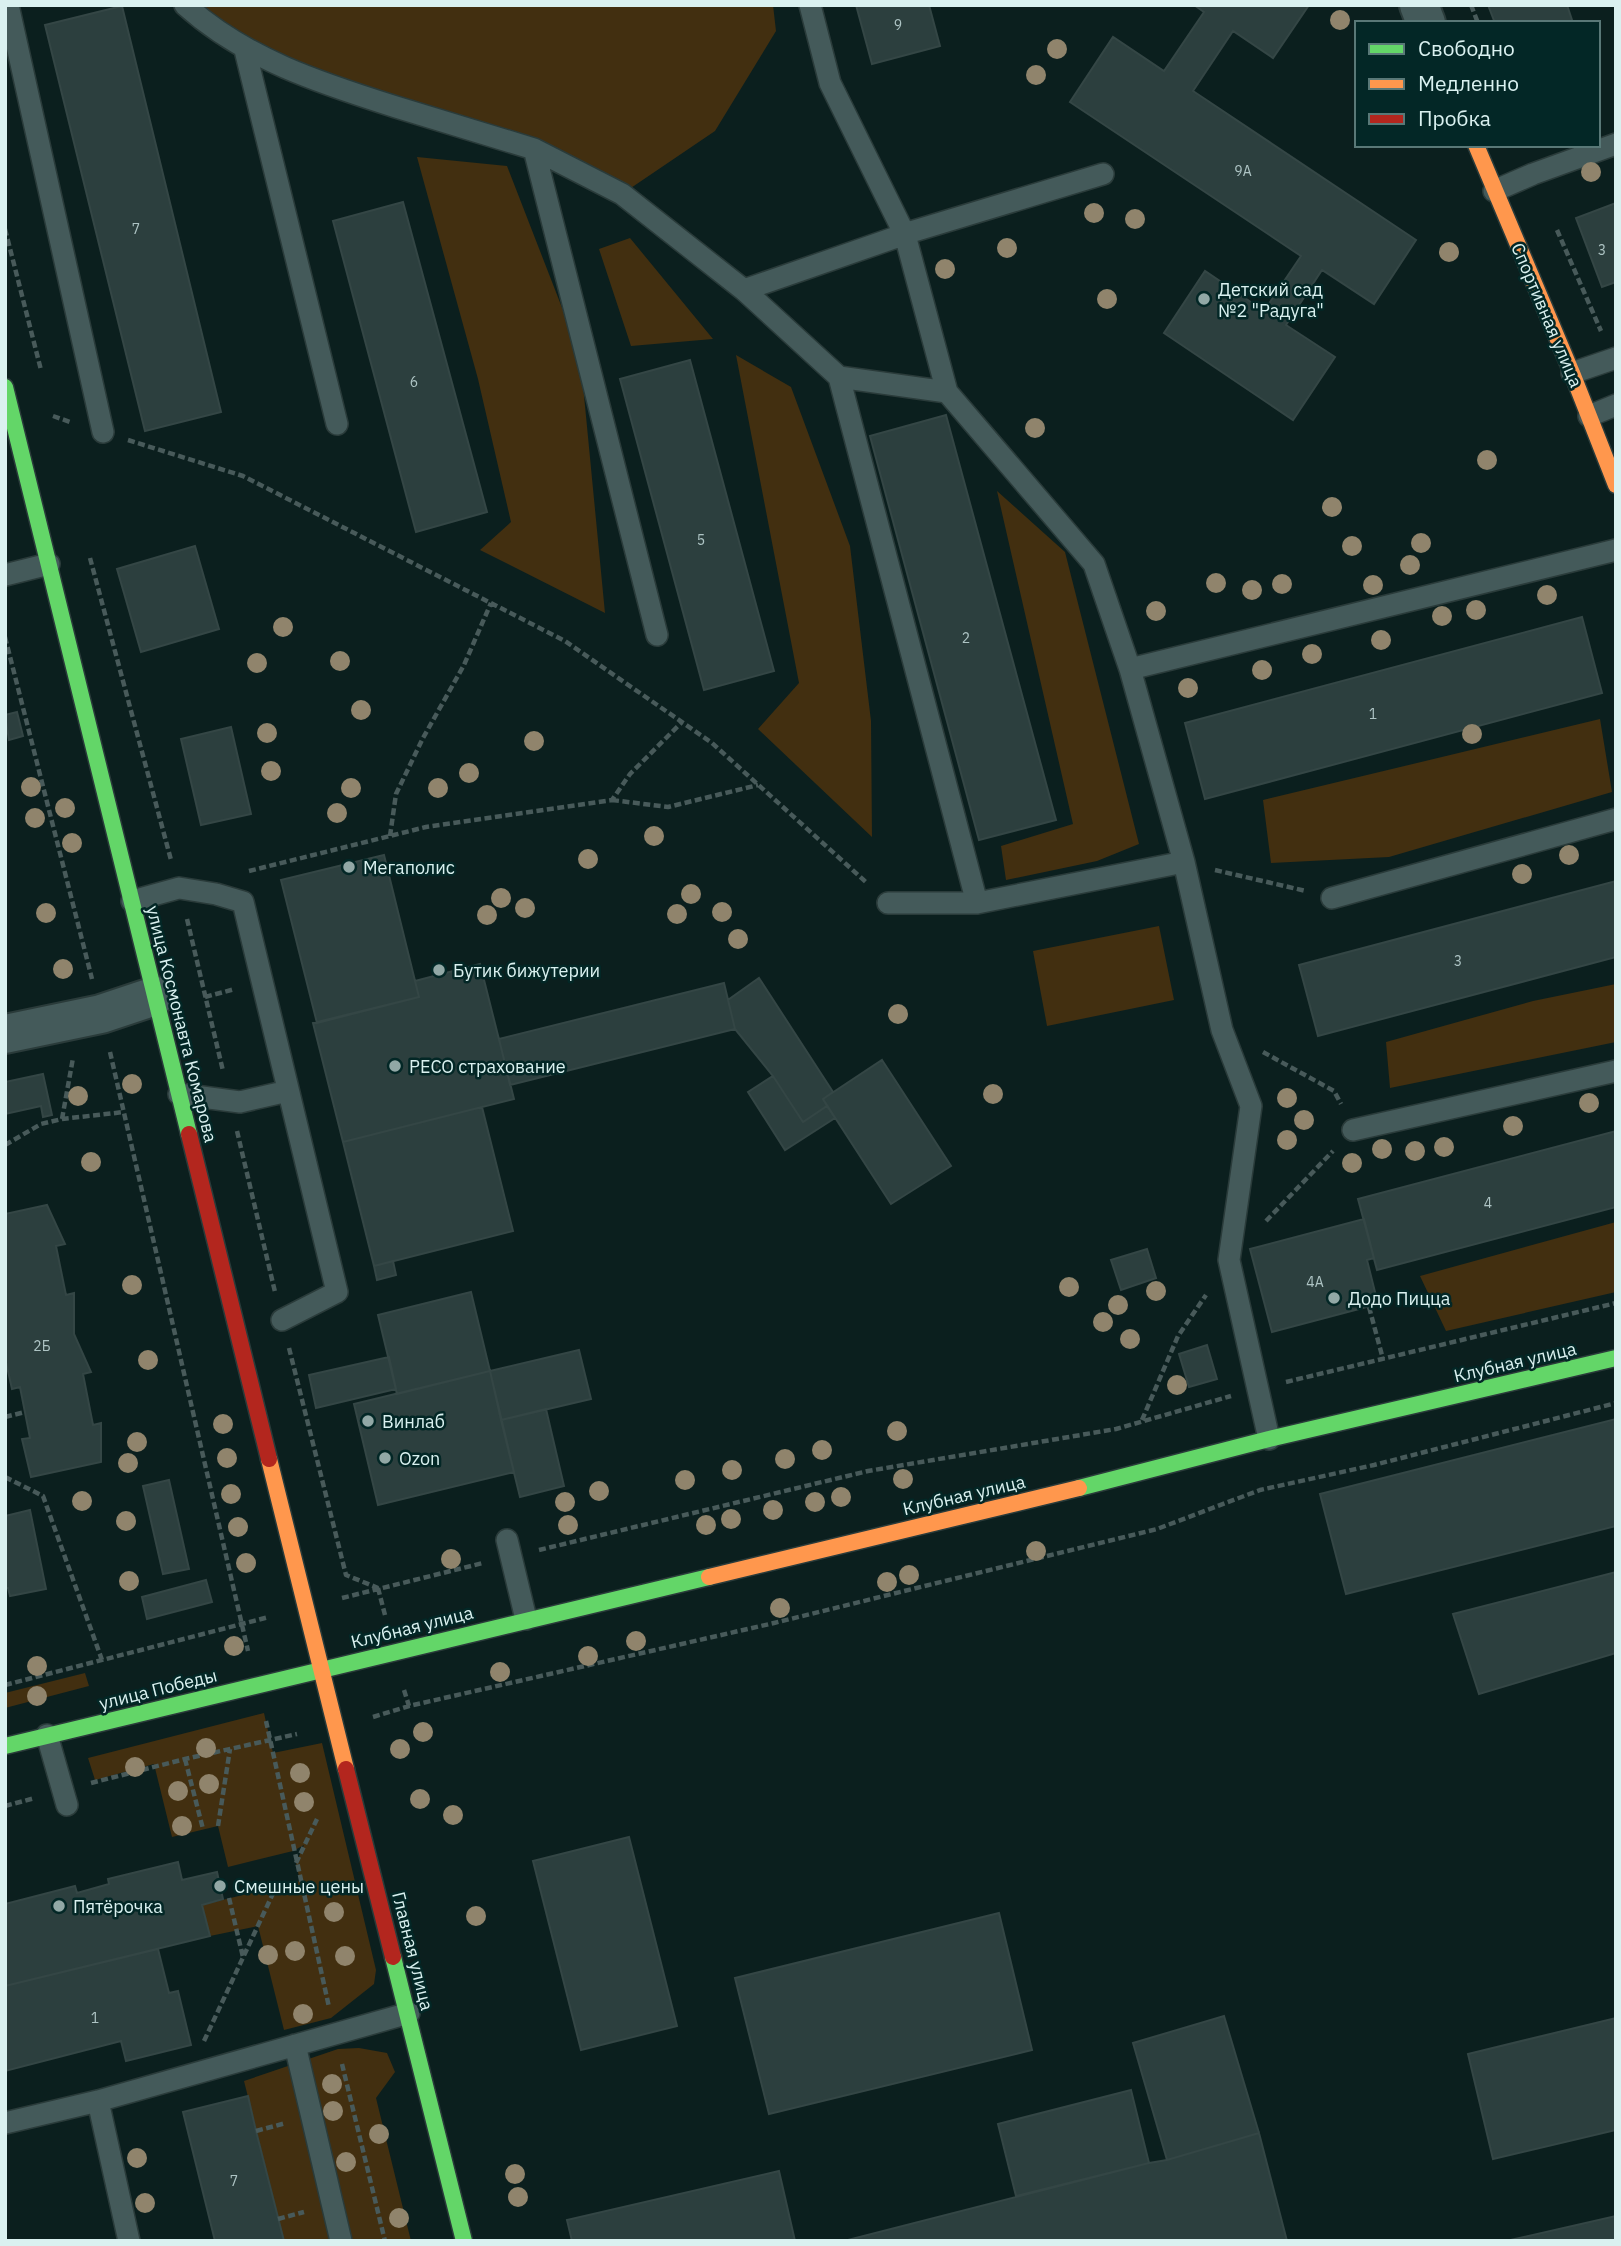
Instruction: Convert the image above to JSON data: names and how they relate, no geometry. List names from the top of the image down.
{
  "streets": {
    "street": [
      "Спортивная улица",
      "улица Космонавта Комарова",
      "Клубная улица",
      "улица Победы",
      "Главная улица"
    ]
  },
  "crossings": [
    ["улица Космонавта Комарова", "Клубная улица"],
    ["улица Космонавта Комарова", "улица Победы"],
    ["улица Космонавта Комарова", "Главная улица"],
    ["Клубная улица", "улица Победы"],
    ["Клубная улица", "Главная улица"],
    ["улица Победы", "Главная улица"]
  ],
  "places": [
    "Детский сад №2 \"Радуга\"",
    "Мегаполис",
    "Бутик бижутерии",
    "РЕСО страхование",
    "Додо Пицца",
    "Винлаб",
    "Ozon",
    "Смешные цены",
    "Пятёрочка"
  ],
  "house_numbers": [
    "9",
    "9А",
    "7",
    "3",
    "6",
    "5",
    "2",
    "1",
    "3",
    "4",
    "4А",
    "2Б",
    "1",
    "7"
  ],
  "legend": ["Свободно", "Медленно", "Пробка"]
}
